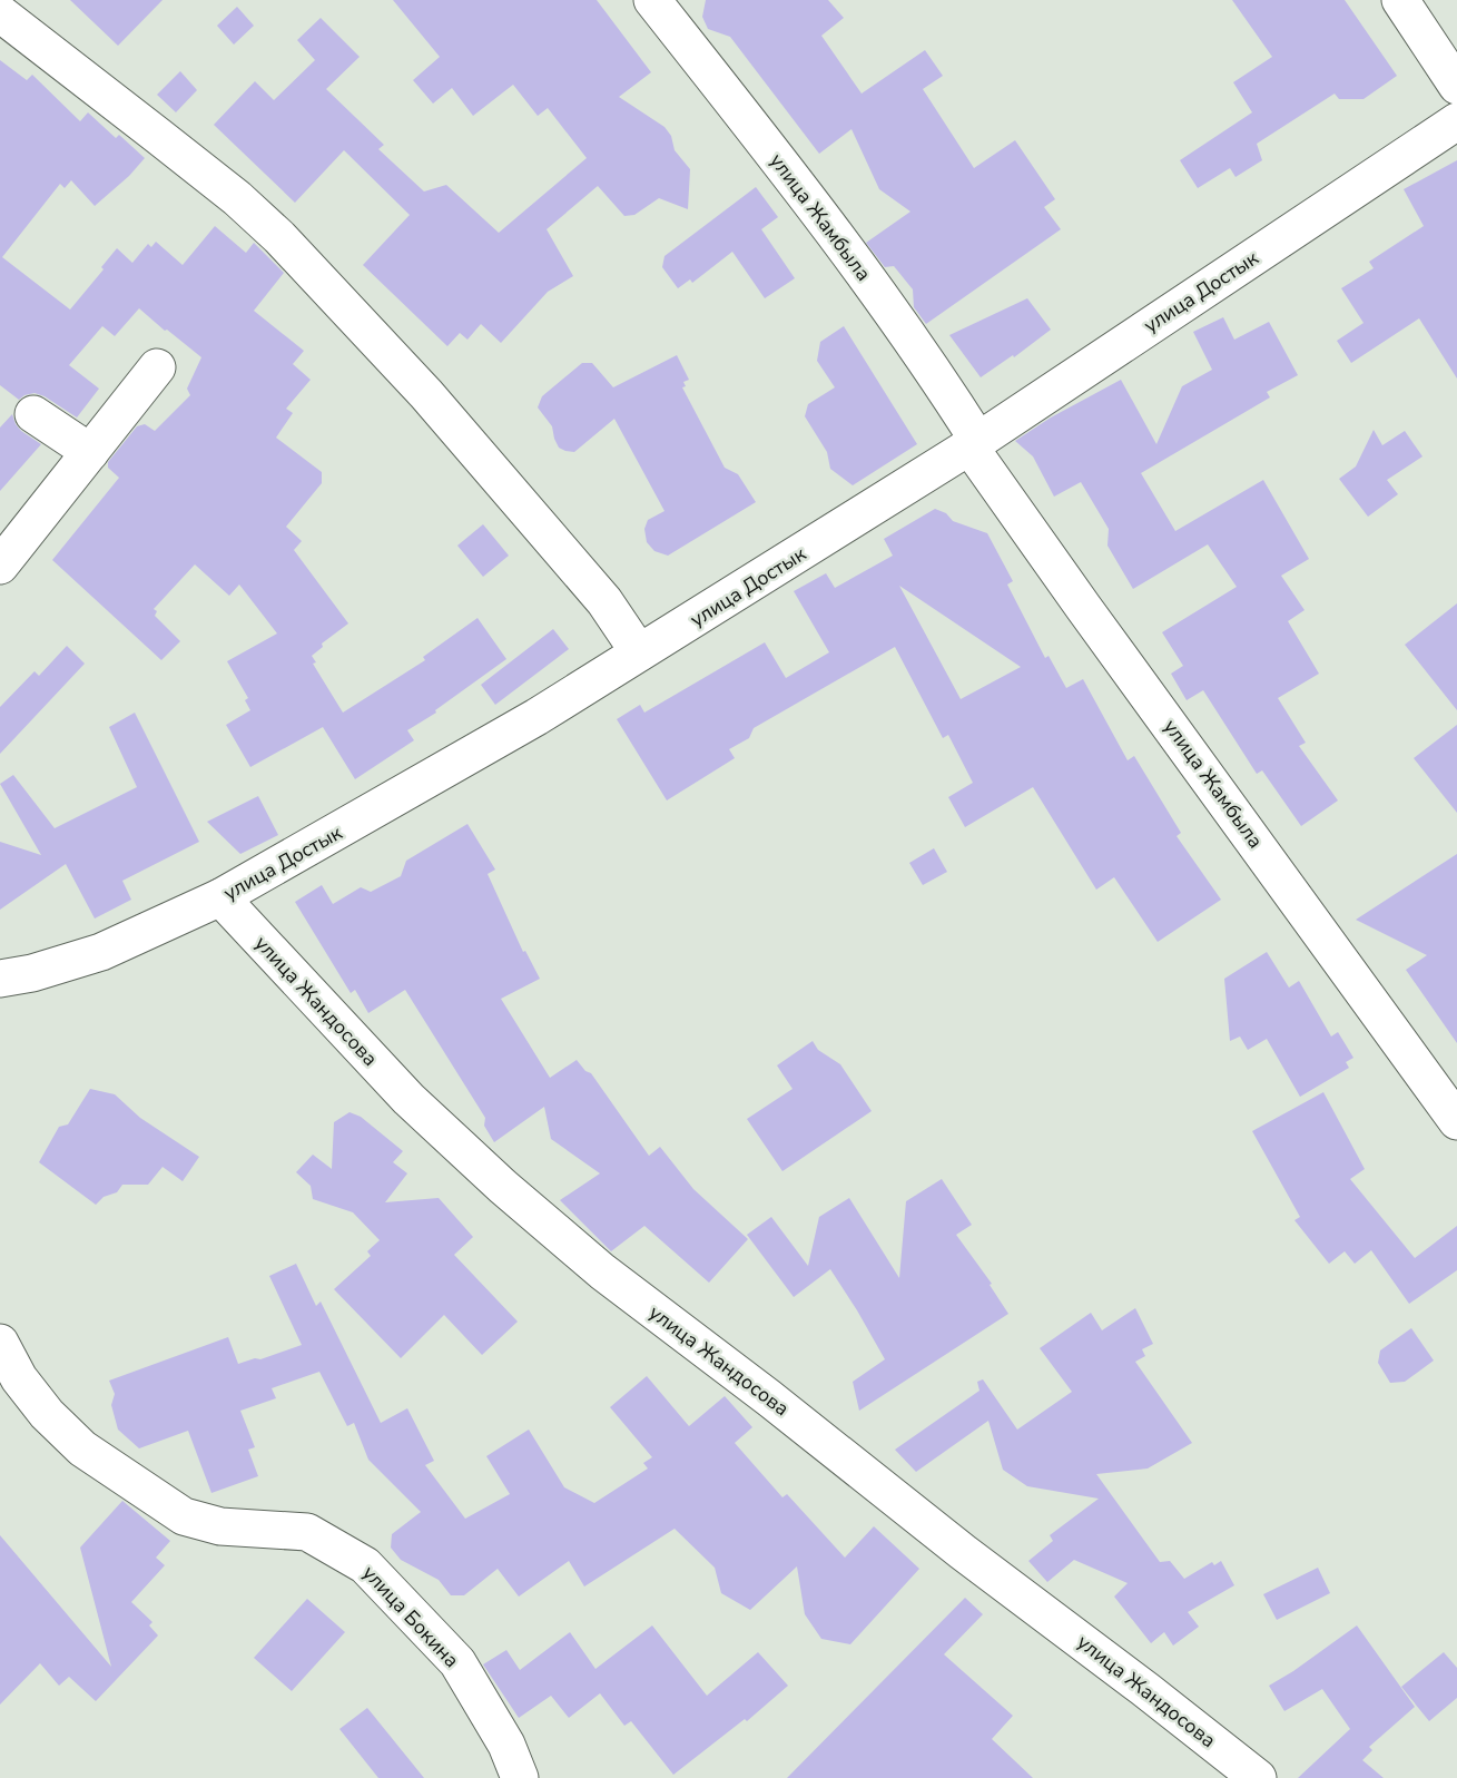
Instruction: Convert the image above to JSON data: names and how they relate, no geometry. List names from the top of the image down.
{
  "streets": {
    "street": [
      "улица Жамбыла",
      "улица Достык",
      "улица Жандосова",
      "улица Бокина"
    ]
  },
  "crossings": [
    ["улица Жамбыла", "улица Достык"],
    ["улица Достык", "улица Жандосова"]
  ]
}
